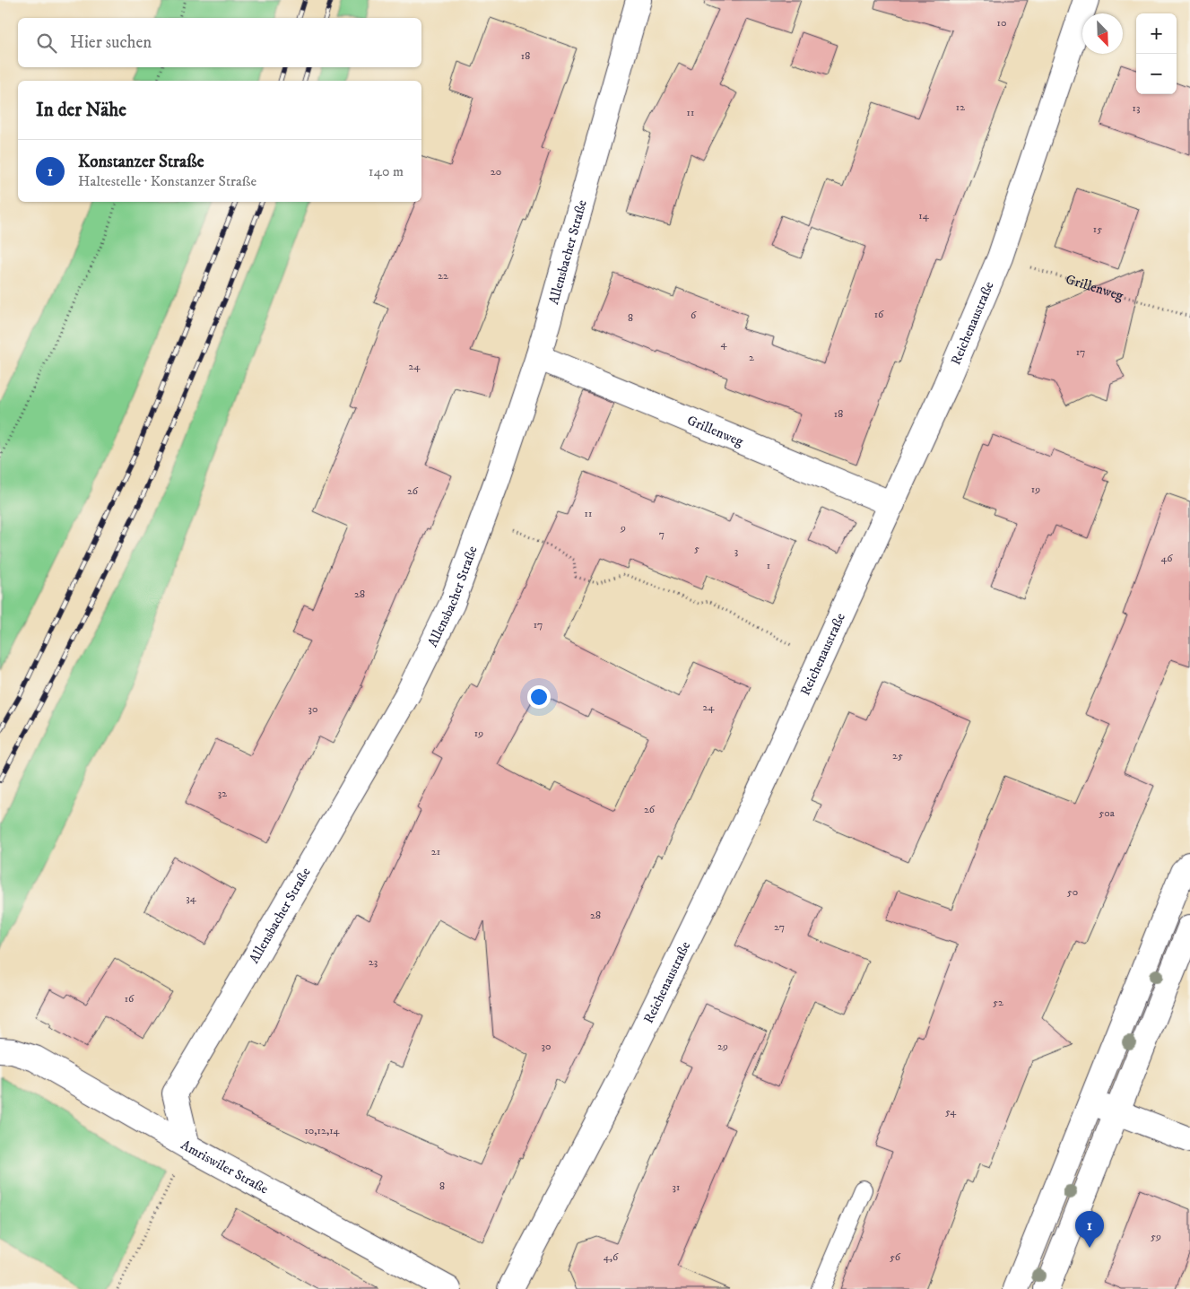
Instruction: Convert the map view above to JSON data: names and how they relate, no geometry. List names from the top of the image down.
{
  "streets": {
    "street": [
      "Allensbacher Straße",
      "Grillenweg",
      "Reichenaustraße",
      "Amriswiler Straße"
    ]
  },
  "crossings": [
    ["Allensbacher Straße", "Grillenweg"],
    ["Allensbacher Straße", "Amriswiler Straße"],
    ["Grillenweg", "Reichenaustraße"]
  ],
  "house_numbers": [
    "10",
    "18",
    "12",
    "13",
    "11",
    "20",
    "14",
    "15",
    "22",
    "16",
    "6",
    "8",
    "4",
    "17",
    "2",
    "24",
    "18",
    "19",
    "26",
    "11",
    "9",
    "7",
    "5",
    "3",
    "46",
    "1",
    "28",
    "17",
    "24",
    "30",
    "19",
    "25",
    "32",
    "26",
    "50a",
    "21",
    "50",
    "34",
    "28",
    "27",
    "23",
    "16",
    "52",
    "30",
    "29",
    "54",
    "10,12,14",
    "8",
    "31",
    "59",
    "4,6",
    "56"
  ],
  "north": "bottom right",
  "page": {
    "map_buttons": ["+", "−"],
    "search": "Hier suchen",
    "heading": "In der Nähe",
    "list": [
      {
        "mark": "1",
        "name": "Konstanzer Straße",
        "note": "Haltestelle · Konstanzer Straße",
        "value": "140 m"
      }
    ],
    "pins": "1"
  }
}
